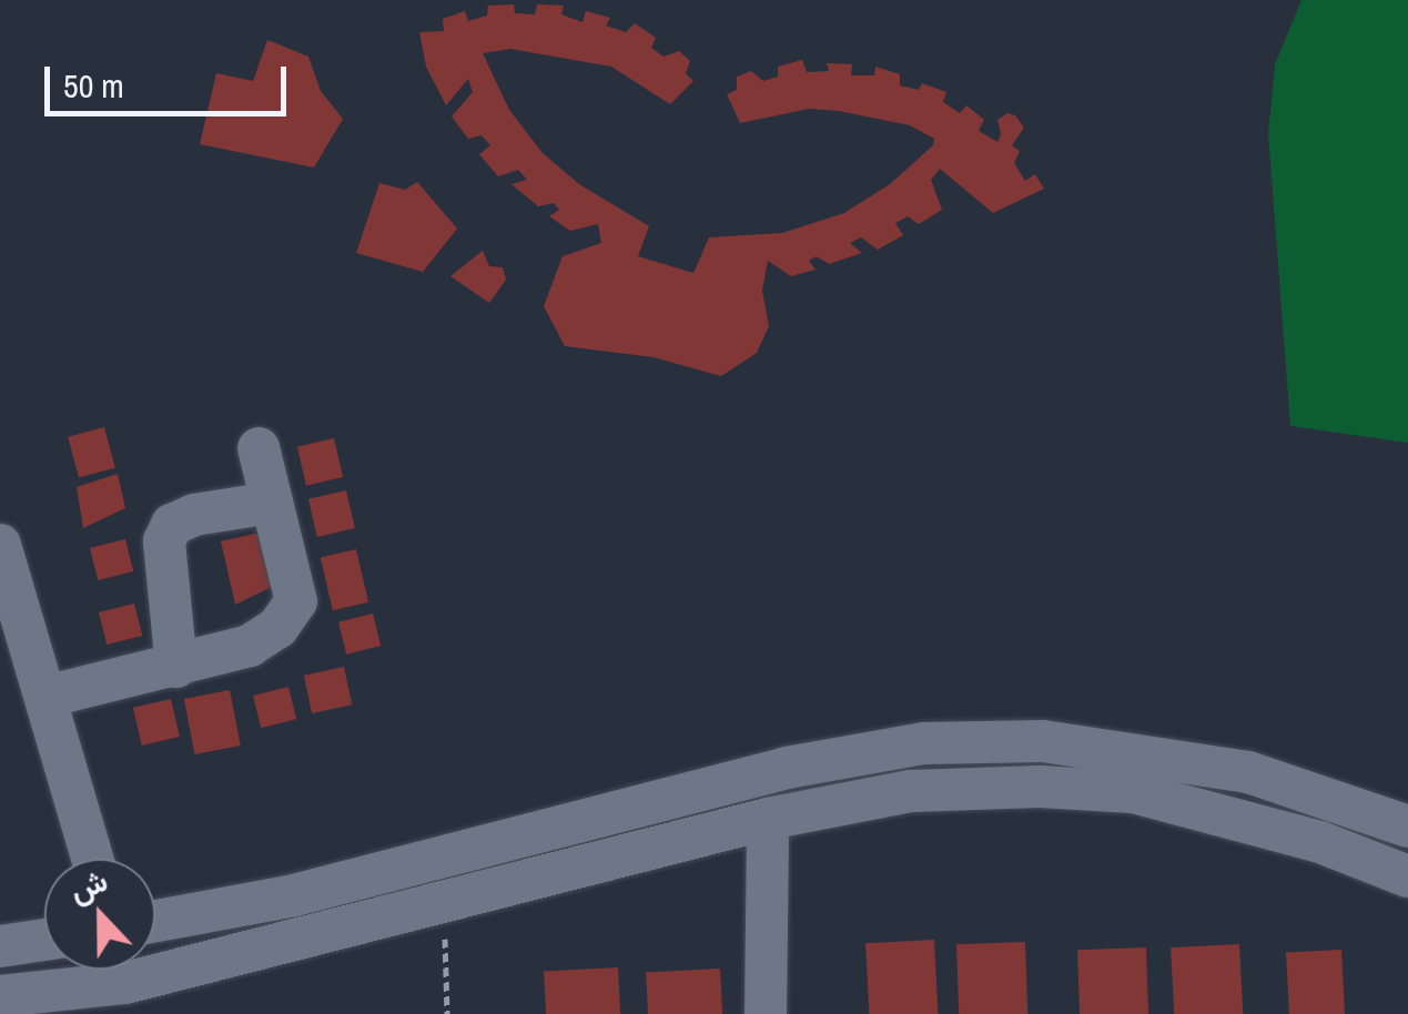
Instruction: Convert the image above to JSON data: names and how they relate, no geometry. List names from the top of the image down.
{
  "scale_bar": "50 m",
  "north": "top"
}
